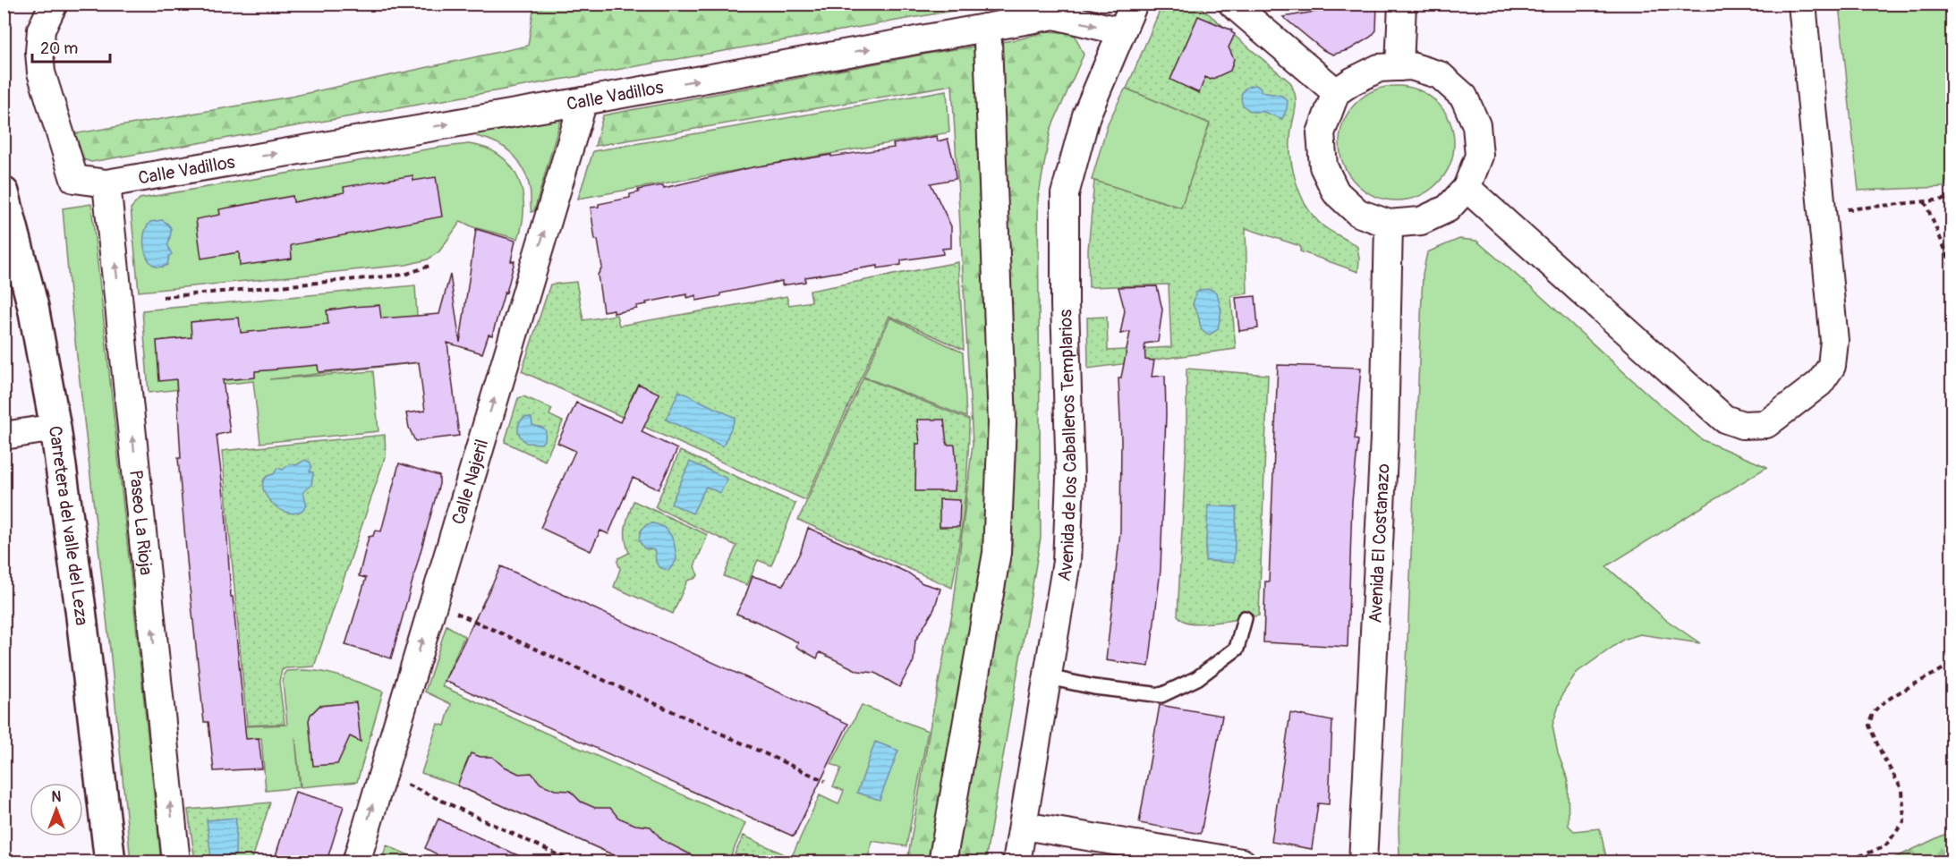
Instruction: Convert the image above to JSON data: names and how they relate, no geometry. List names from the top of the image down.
{
  "streets": {
    "main road": ["Carretera del valle del Leza"],
    "street": [
      "Calle Vadillos",
      "Avenida de los Caballeros Templarios",
      "Calle Najeril",
      "Paseo La Rioja",
      "Avenida El Costanazo"
    ]
  },
  "crossings": [
    ["Calle Vadillos", "Avenida de los Caballeros Templarios"],
    ["Calle Vadillos", "Calle Najeril"],
    ["Calle Vadillos", "Paseo La Rioja"]
  ],
  "one_way": ["Calle Vadillos", "Calle Najeril", "Paseo La Rioja"],
  "scale_bar": "20 m",
  "north": "top"
}
